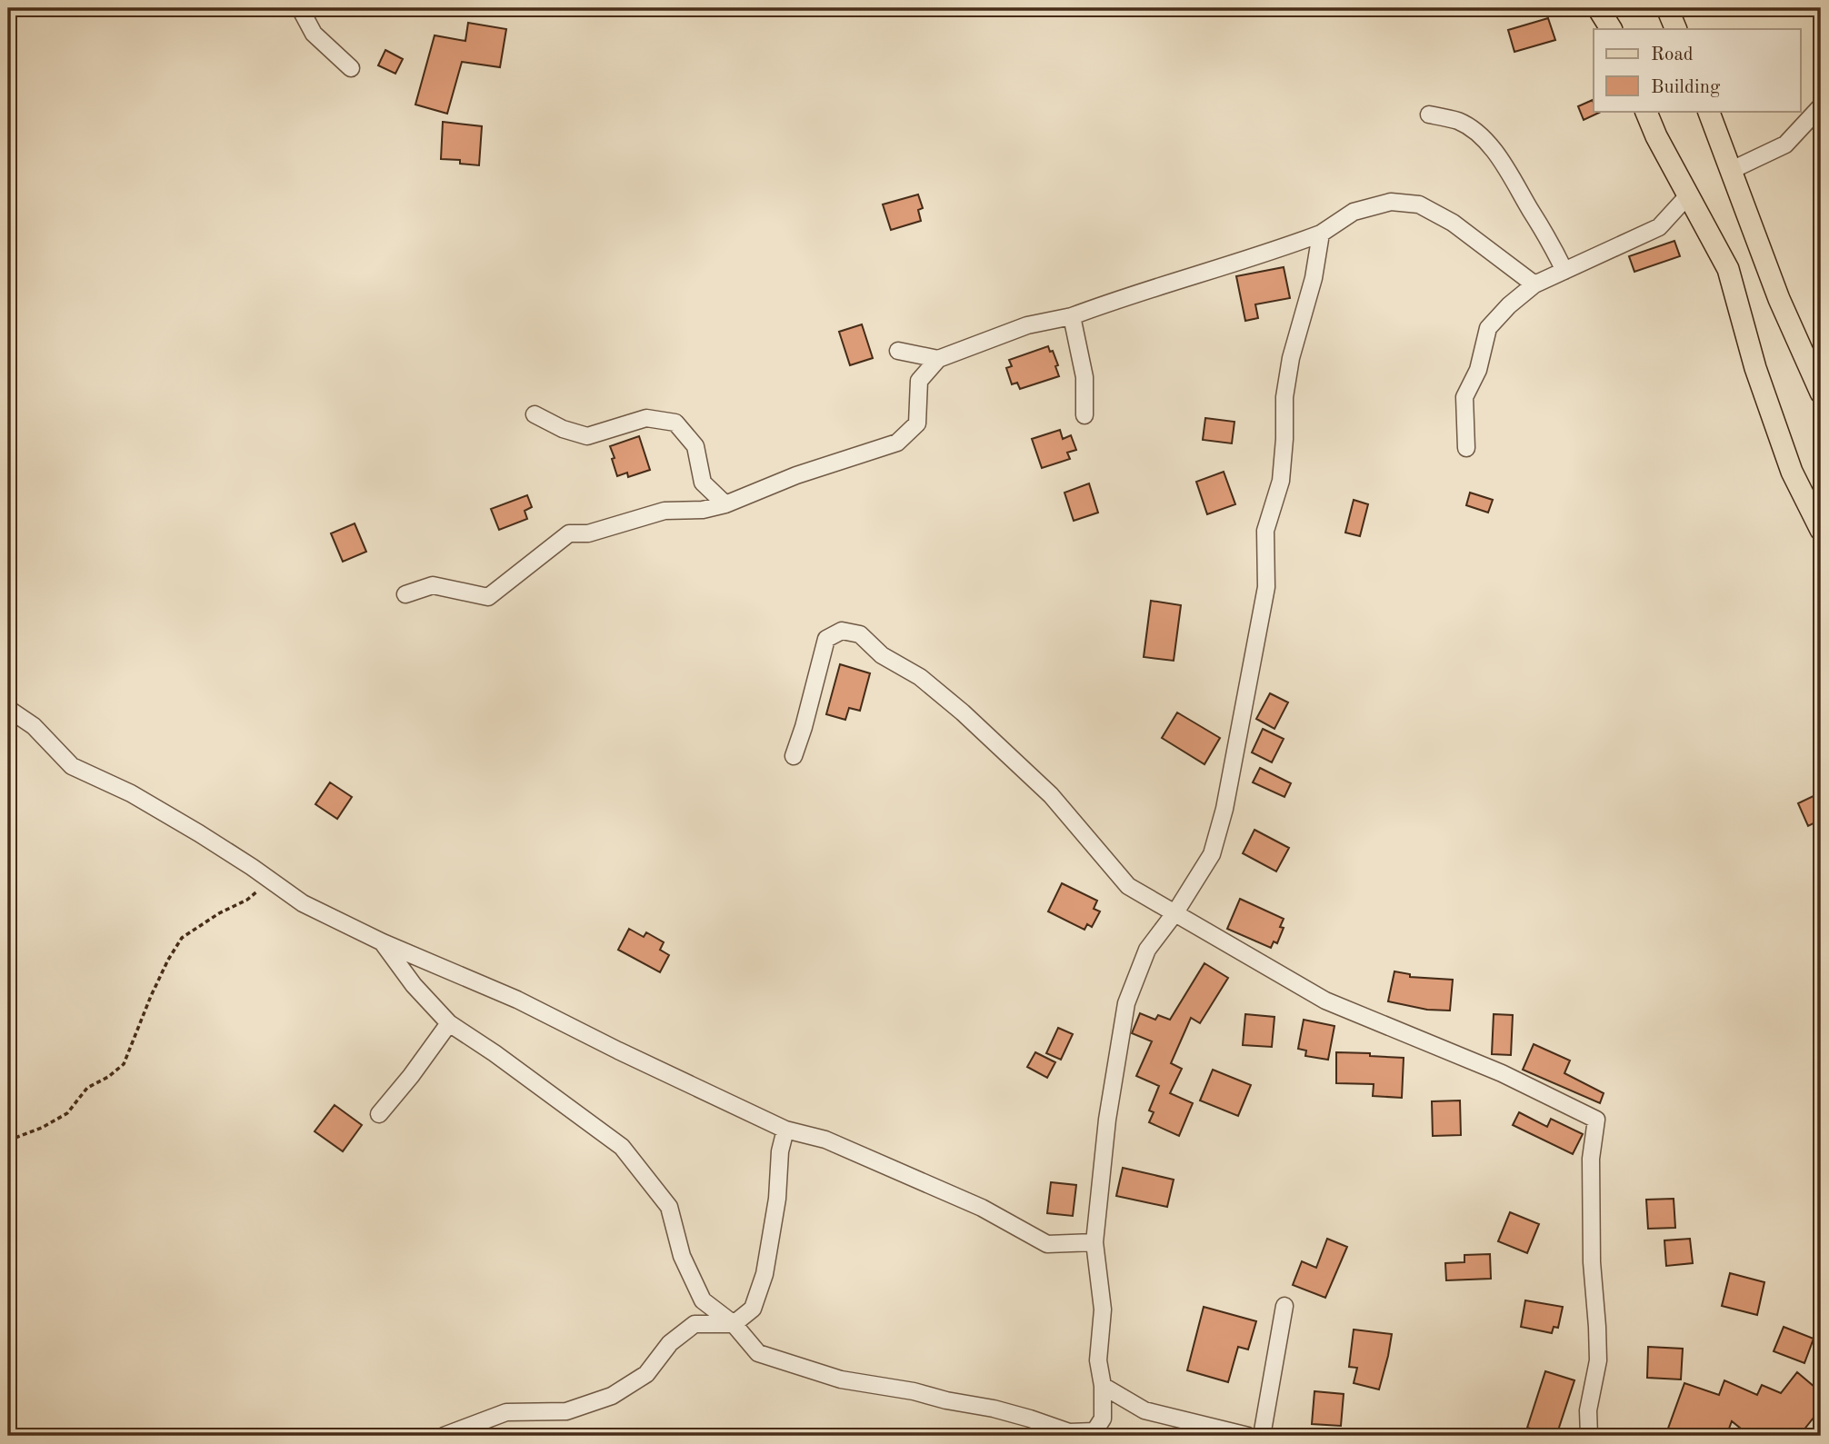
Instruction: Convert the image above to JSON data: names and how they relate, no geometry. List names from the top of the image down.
{
  "legend": ["Road", "Building"]
}
